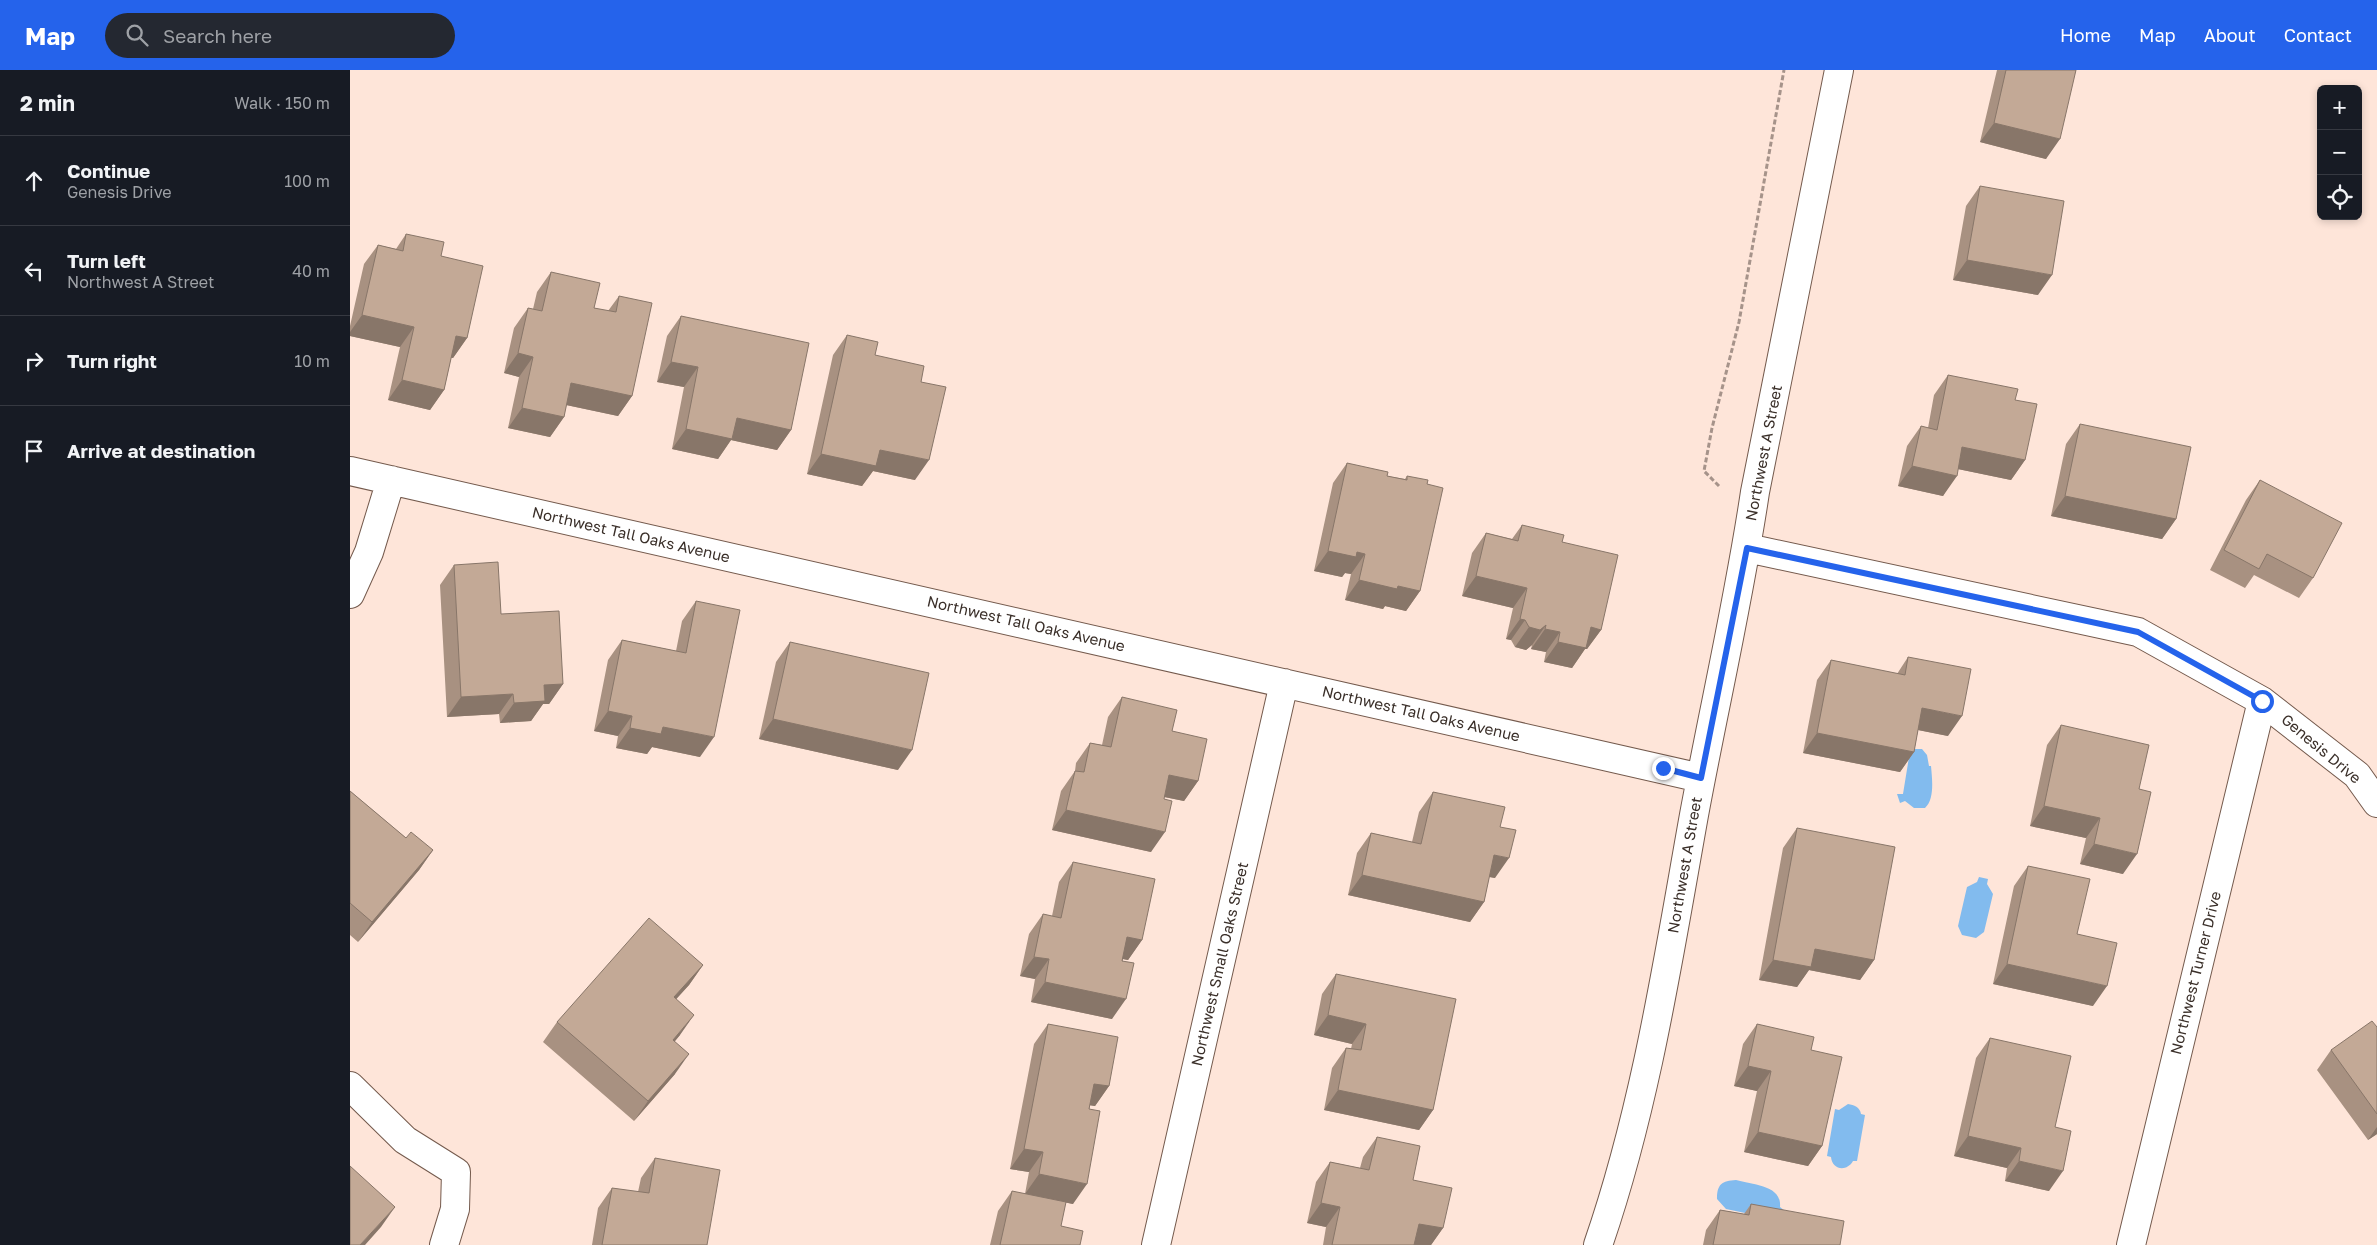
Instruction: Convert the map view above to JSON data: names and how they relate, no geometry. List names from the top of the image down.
{
  "streets": {
    "street": [
      "Northwest A Street",
      "Northwest Tall Oaks Avenue",
      "Genesis Drive",
      "Northwest Small Oaks Street",
      "Northwest Turner Drive"
    ]
  },
  "crossings": [
    ["Northwest A Street", "Northwest Tall Oaks Avenue"],
    ["Northwest A Street", "Genesis Drive"],
    ["Northwest Tall Oaks Avenue", "Northwest Small Oaks Street"],
    ["Genesis Drive", "Northwest Turner Drive"]
  ],
  "page": {
    "header": "Map",
    "search": "Search here",
    "nav": [
      "Home",
      "Map",
      "About",
      "Contact"
    ],
    "heading": ["2 min", "Walk · 150 m"],
    "map_buttons": ["+", "−"],
    "list": [
      ["Continue", "Genesis Drive", "100 m"],
      ["Turn left", "Northwest A Street", "40 m"],
      ["Turn right", "10 m"],
      "Arrive at destination"
    ]
  }
}
